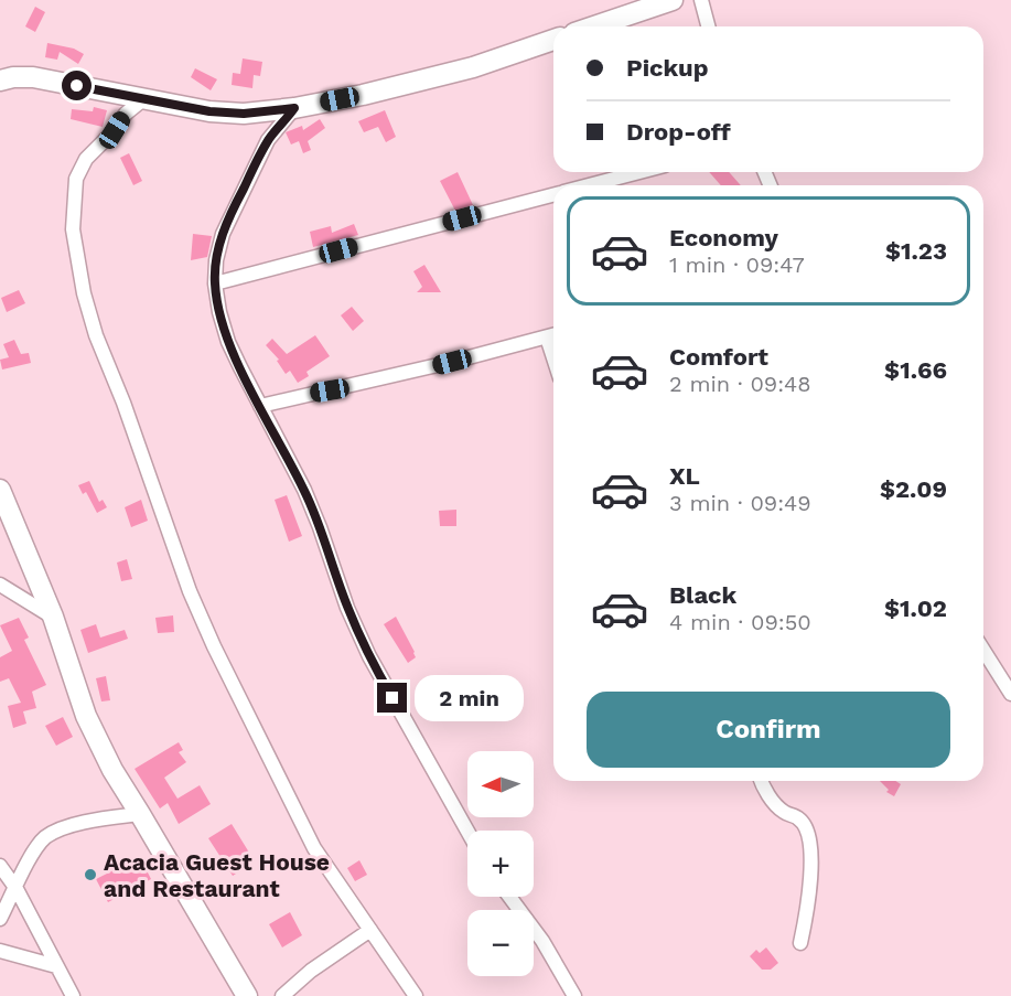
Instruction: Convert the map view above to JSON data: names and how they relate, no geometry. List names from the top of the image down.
{
  "places": ["Acacia Guest House and Restaurant"],
  "north": "left",
  "page": {
    "banner": ["Pickup", "Drop-off"],
    "list": [
      {
        "name": "Economy",
        "note": "1 min · 09:47",
        "value": "$1.23"
      },
      {
        "name": "Comfort",
        "note": "2 min · 09:48",
        "value": "$1.66"
      },
      {
        "name": "XL",
        "note": "3 min · 09:49",
        "value": "$2.09"
      },
      {
        "name": "Black",
        "note": "4 min · 09:50",
        "value": "$1.02"
      }
    ],
    "bubble": "2 min",
    "buttons": "Confirm",
    "map_buttons": ["+", "−"]
  }
}
